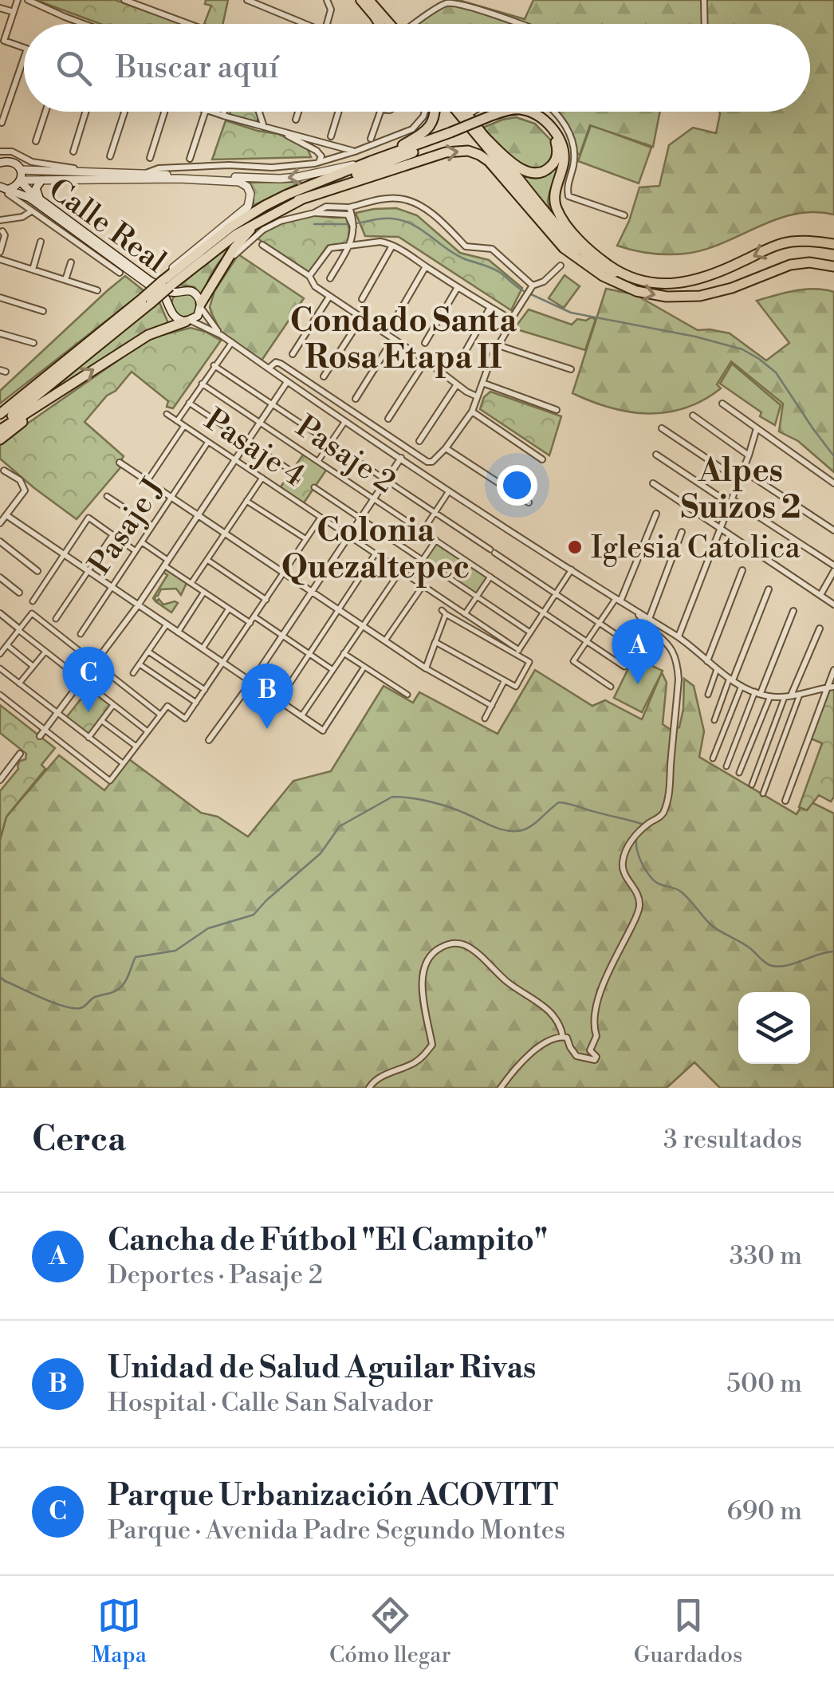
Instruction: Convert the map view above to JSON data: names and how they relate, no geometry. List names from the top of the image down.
{
  "streets": {
    "street": [
      "Calle Real",
      "Pasaje 4",
      "Pasaje 2",
      "Pasaje J"
    ]
  },
  "crossings": [
    ["Pasaje 4", "Pasaje J"]
  ],
  "districts": ["Condado Santa Rosa Etapa II", "Alpes Suizos 2", "Colonia Quezaltepec"],
  "places": ["Iglesia Catolica"],
  "page": {
    "search": "Buscar aquí",
    "pins": ["A", "C", "B"],
    "heading": ["Cerca", "3 resultados"],
    "list": [
      {
        "mark": "A",
        "name": "Cancha de Fútbol \"El Campito\"",
        "note": "Deportes · Pasaje 2",
        "value": "330 m"
      },
      {
        "mark": "B",
        "name": "Unidad de Salud Aguilar Rivas",
        "note": "Hospital · Calle San Salvador",
        "value": "500 m"
      },
      {
        "mark": "C",
        "name": "Parque Urbanización ACOVITT",
        "note": "Parque · Avenida Padre Segundo Montes",
        "value": "690 m"
      }
    ],
    "nav": ["Mapa", "Cómo llegar", "Guardados"]
  }
}
